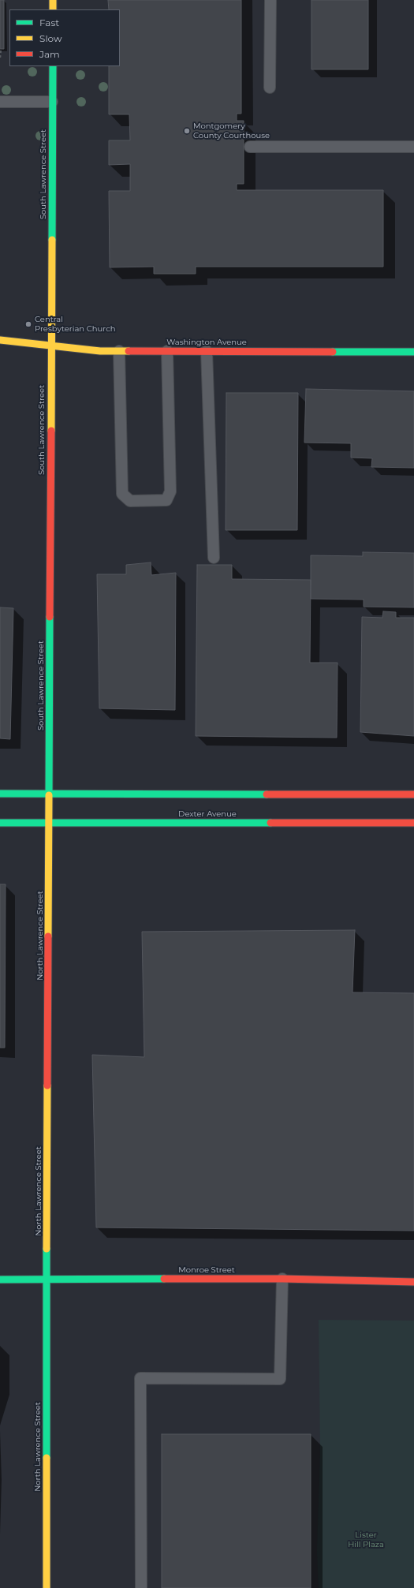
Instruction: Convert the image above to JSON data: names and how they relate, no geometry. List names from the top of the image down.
{
  "streets": {
    "street": [
      "South Lawrence Street",
      "Washington Avenue",
      "Dexter Avenue",
      "North Lawrence Street",
      "Monroe Street"
    ]
  },
  "crossings": [
    ["South Lawrence Street", "Washington Avenue"],
    ["South Lawrence Street", "North Lawrence Street"],
    ["Dexter Avenue", "North Lawrence Street"],
    ["North Lawrence Street", "Monroe Street"]
  ],
  "parks": ["Lister Hill Plaza"],
  "places": ["Montgomery County Courthouse", "Central Presbyterian Church"],
  "legend": ["Fast", "Slow", "Jam"]
}
